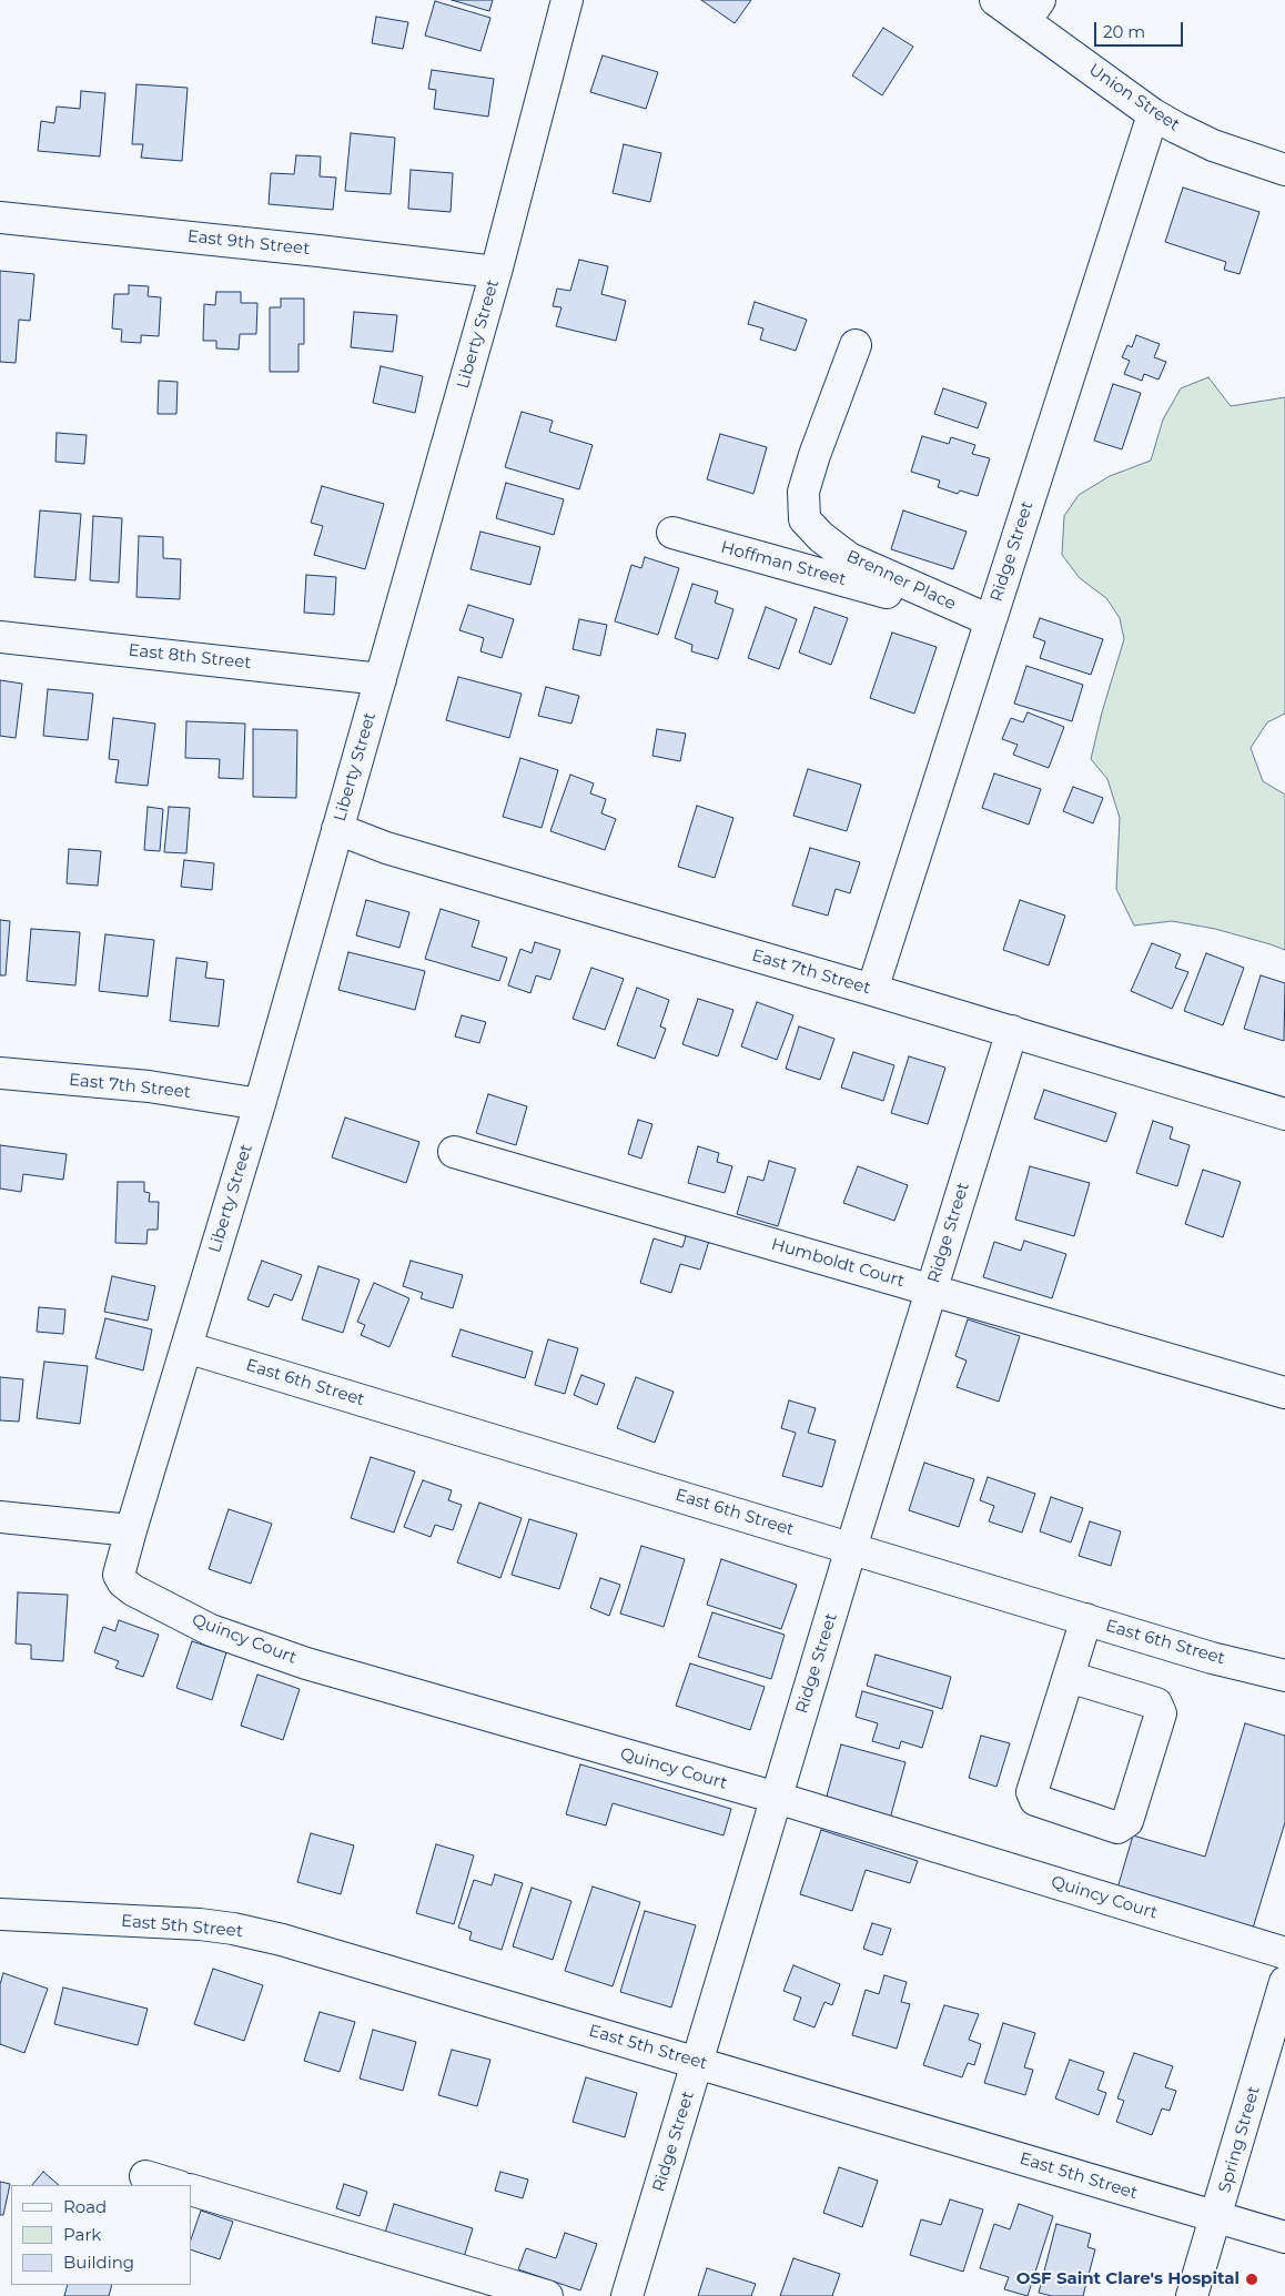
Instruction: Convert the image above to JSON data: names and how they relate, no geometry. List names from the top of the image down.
{
  "streets": {
    "street": [
      "Union Street",
      "East 9th Street",
      "Liberty Street",
      "Ridge Street",
      "Hoffman Street",
      "Brenner Place",
      "East 8th Street",
      "East 7th Street",
      "Humboldt Court",
      "East 6th Street",
      "Quincy Court",
      "East 5th Street",
      "Spring Street"
    ]
  },
  "crossings": [
    ["Union Street", "Ridge Street"],
    ["East 9th Street", "Liberty Street"],
    ["Liberty Street", "East 8th Street"],
    ["Liberty Street", "East 7th Street"],
    ["Liberty Street", "East 6th Street"],
    ["Liberty Street", "Quincy Court"],
    ["Ridge Street", "Hoffman Street"],
    ["Ridge Street", "Brenner Place"],
    ["Ridge Street", "East 7th Street"],
    ["Ridge Street", "Humboldt Court"],
    ["Ridge Street", "East 6th Street"],
    ["Ridge Street", "Quincy Court"],
    ["Ridge Street", "East 5th Street"],
    ["Hoffman Street", "Brenner Place"],
    ["East 5th Street", "Spring Street"]
  ],
  "places": ["OSF Saint Clare's Hospital"],
  "legend": ["Road", "Park", "Building"],
  "scale_bar": "20 m"
}
